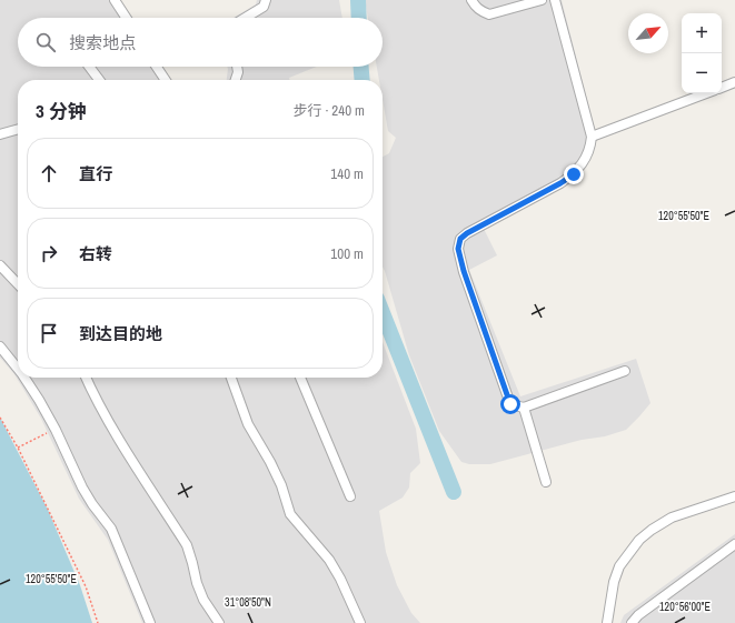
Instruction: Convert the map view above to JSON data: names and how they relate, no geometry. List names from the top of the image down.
{
  "north": "top right",
  "page": {
    "map_buttons": ["+", "−"],
    "search": "搜索地点",
    "heading": ["3 分钟", "步行 · 240 m"],
    "list": [
      ["直行", "140 m"],
      ["右转", "100 m"],
      "到达目的地"
    ]
  },
  "coordinates": ["120°55'50\"E", "31°08'50\"N", "120°56'00\"E"]
}
